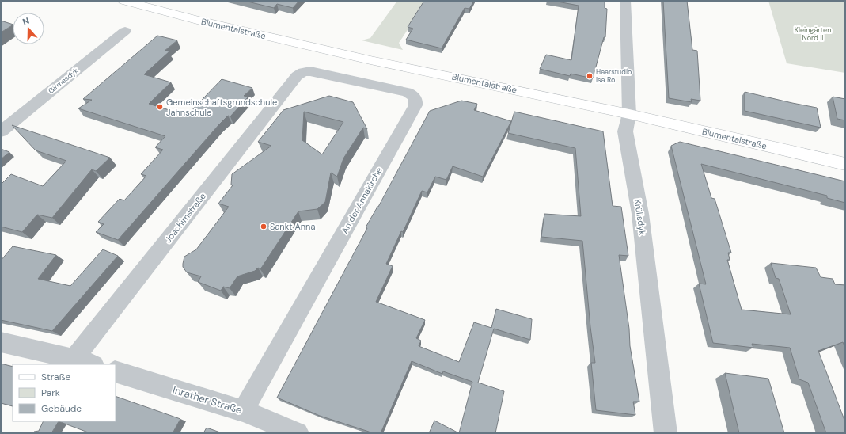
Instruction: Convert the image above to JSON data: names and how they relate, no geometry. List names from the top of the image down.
{
  "streets": {
    "main road": ["Blumentalstraße"],
    "street": [
      "Girmesdyk",
      "An der Annakirche",
      "Krüllsdyk",
      "Joachimstraße",
      "Inrather Straße"
    ]
  },
  "crossings": [
    ["Blumentalstraße", "Krüllsdyk"],
    ["An der Annakirche", "Joachimstraße"],
    ["An der Annakirche", "Inrather Straße"]
  ],
  "parks": ["Kleingärten Nord II"],
  "places": ["Haarstudio Isa Ro", "Gemeinschaftsgrundschule Jahnschule", "Sankt Anna"],
  "legend": ["Straße", "Park", "Gebäude"],
  "north": "top"
}
